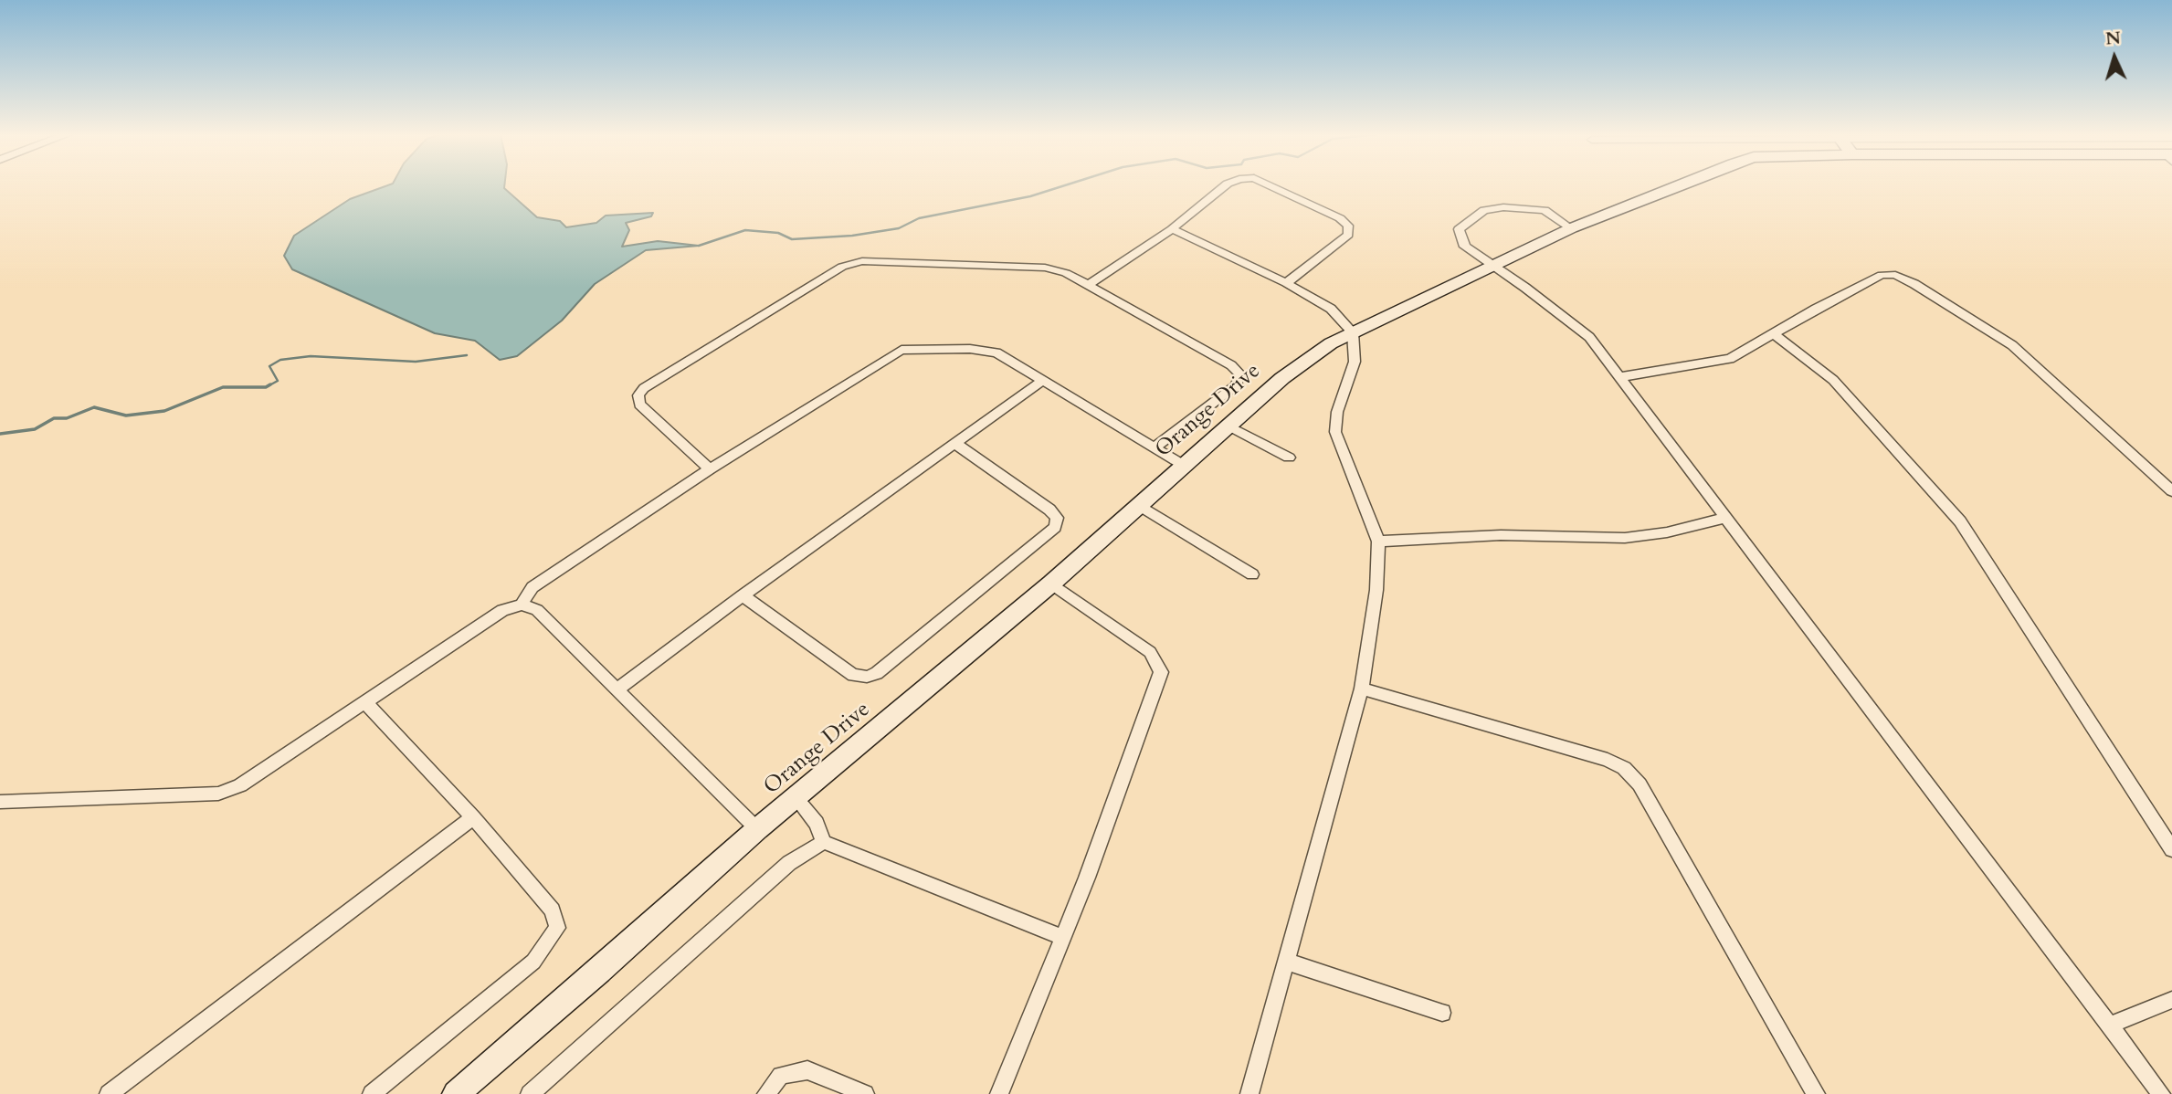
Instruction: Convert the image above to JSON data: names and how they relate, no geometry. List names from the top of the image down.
{
  "streets": {
    "street": ["Orange Drive"]
  },
  "north": "top"
}
